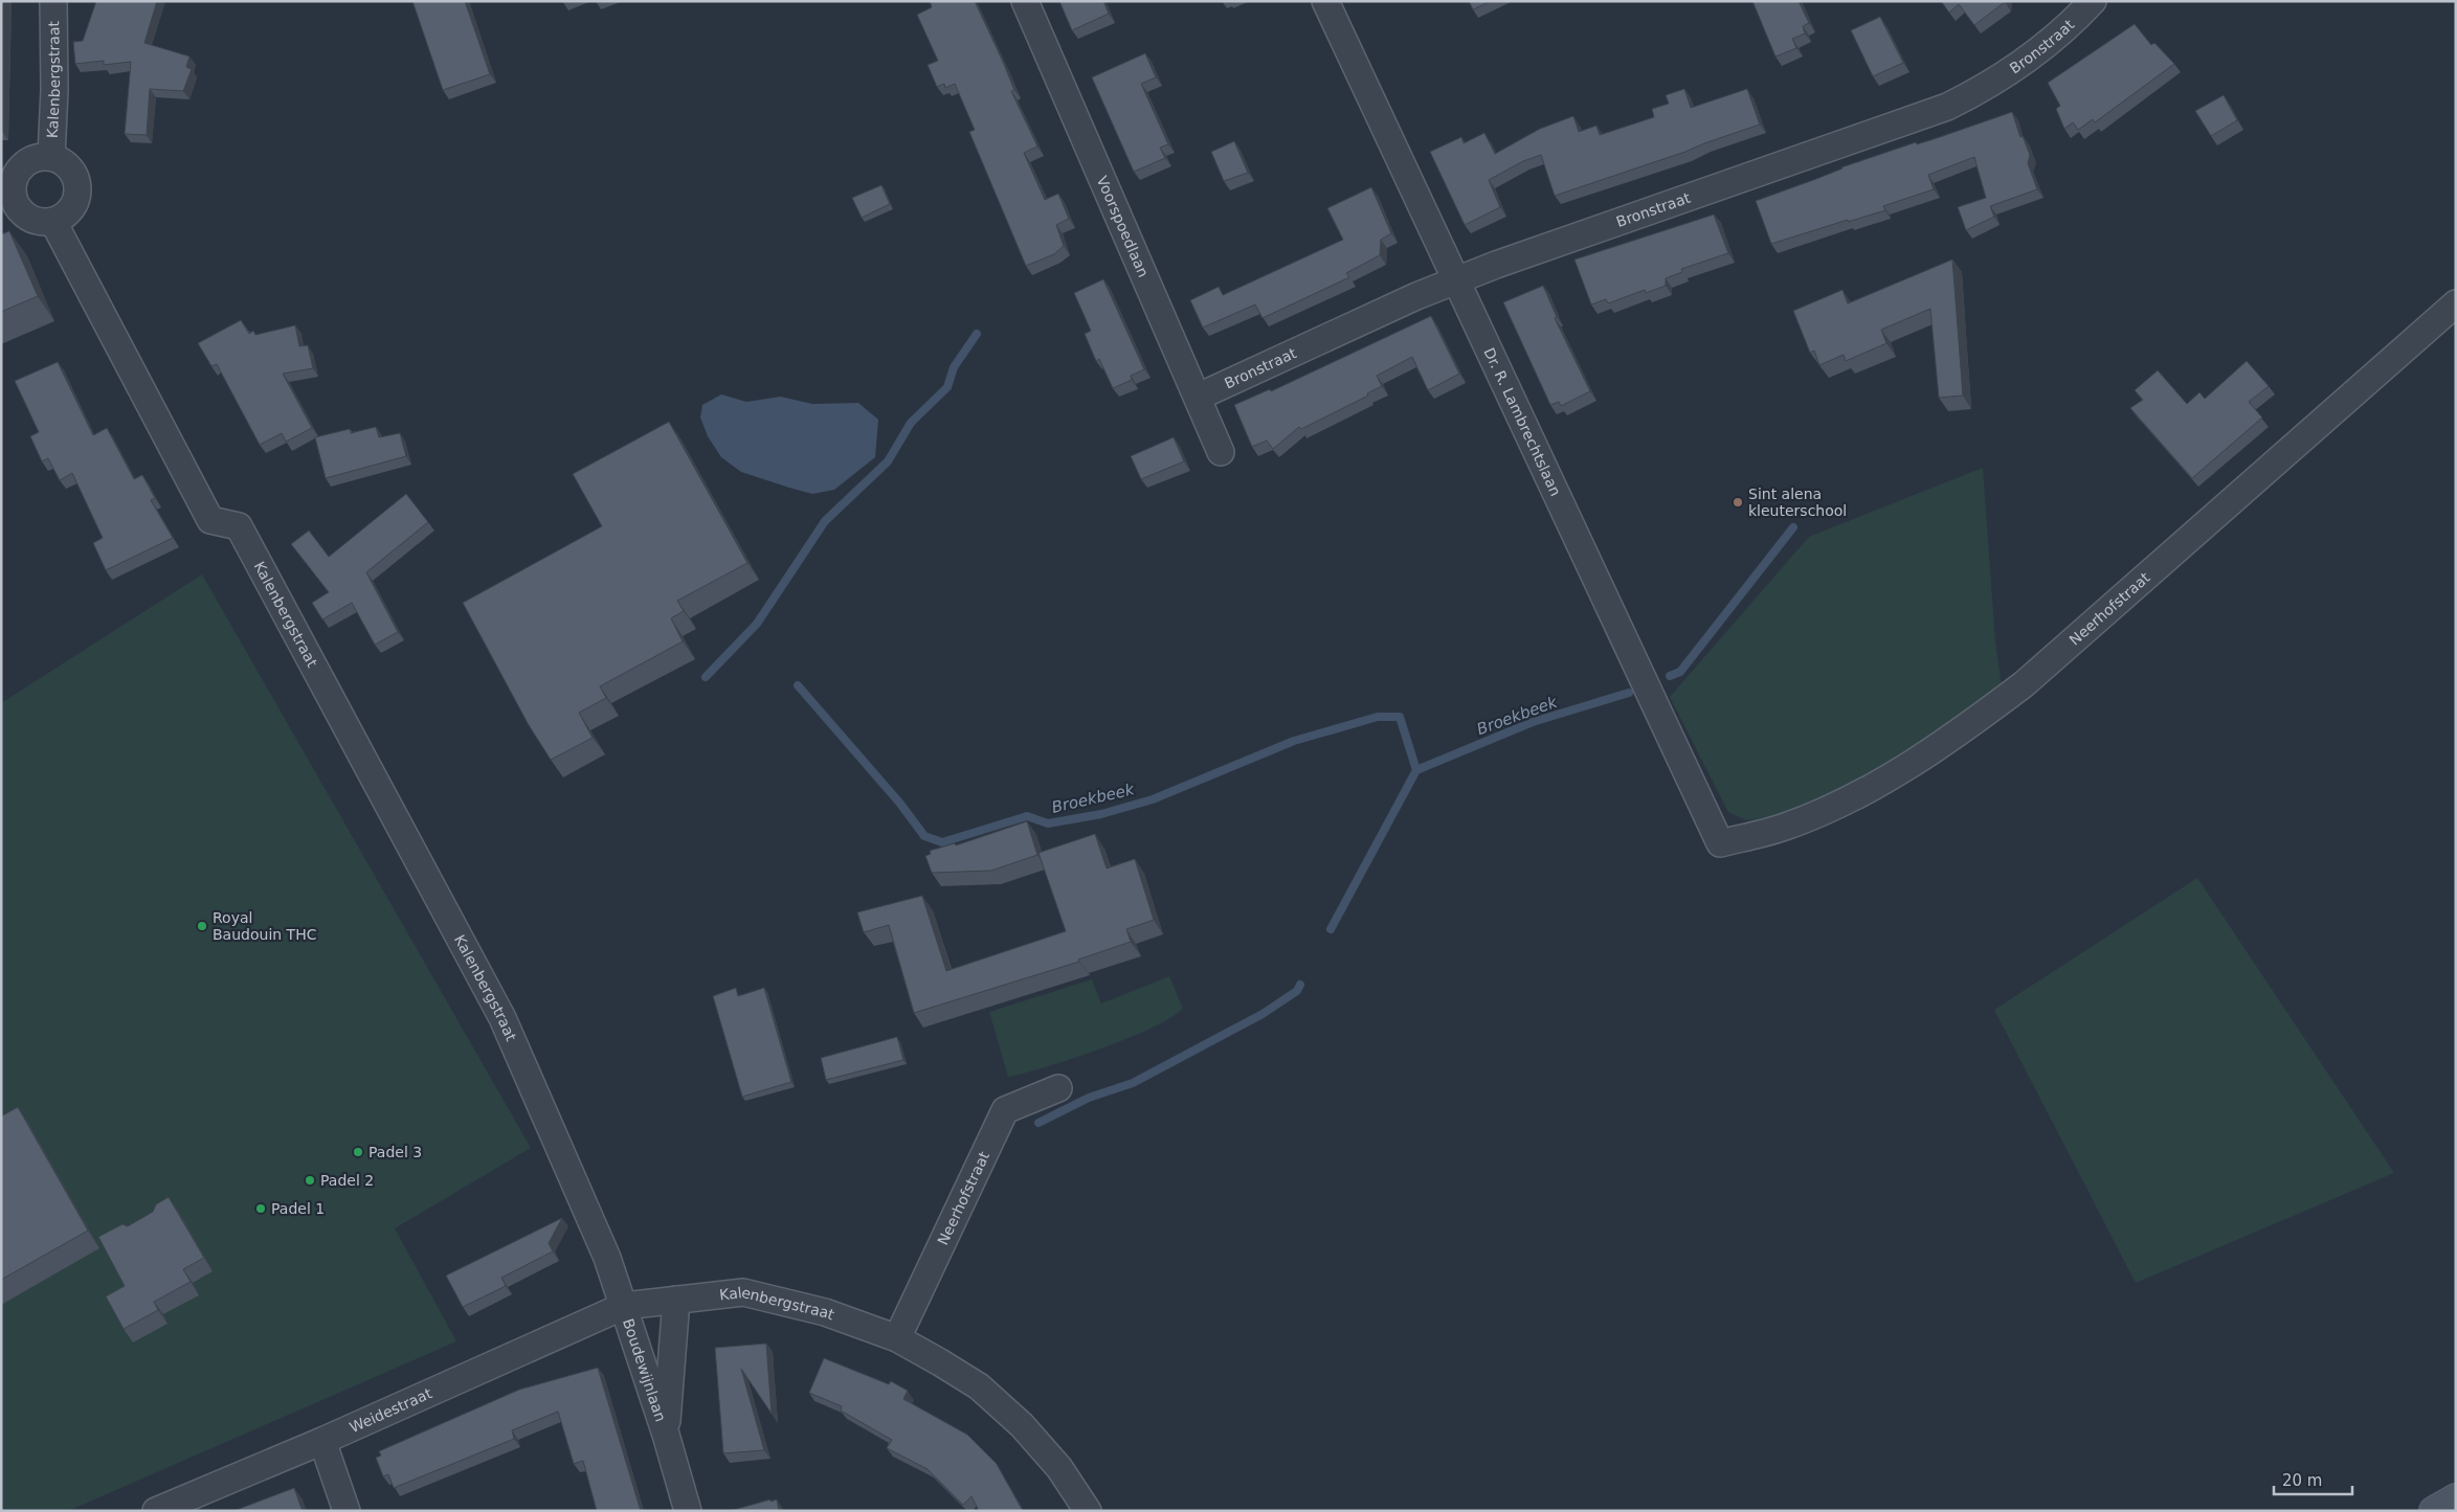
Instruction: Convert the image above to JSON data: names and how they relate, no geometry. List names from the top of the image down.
{
  "streets": {
    "street": [
      "Bronstraat",
      "Kalenbergstraat",
      "Voorspoedlaan",
      "Dr. R. Lambrechtslaan",
      "Neerhofstraat",
      "Boudewijnlaan",
      "Weidestraat"
    ]
  },
  "crossings": [
    ["Bronstraat", "Voorspoedlaan"],
    ["Bronstraat", "Dr. R. Lambrechtslaan"],
    ["Kalenbergstraat", "Neerhofstraat"],
    ["Kalenbergstraat", "Boudewijnlaan"],
    ["Kalenbergstraat", "Weidestraat"],
    ["Dr. R. Lambrechtslaan", "Neerhofstraat"],
    ["Boudewijnlaan", "Weidestraat"]
  ],
  "water": ["Broekbeek"],
  "places": [
    "Sint alena kleuterschool",
    "Royal Baudouin THC",
    "Padel 3",
    "Padel 2",
    "Padel 1"
  ],
  "scale_bar": "20 m"
}
